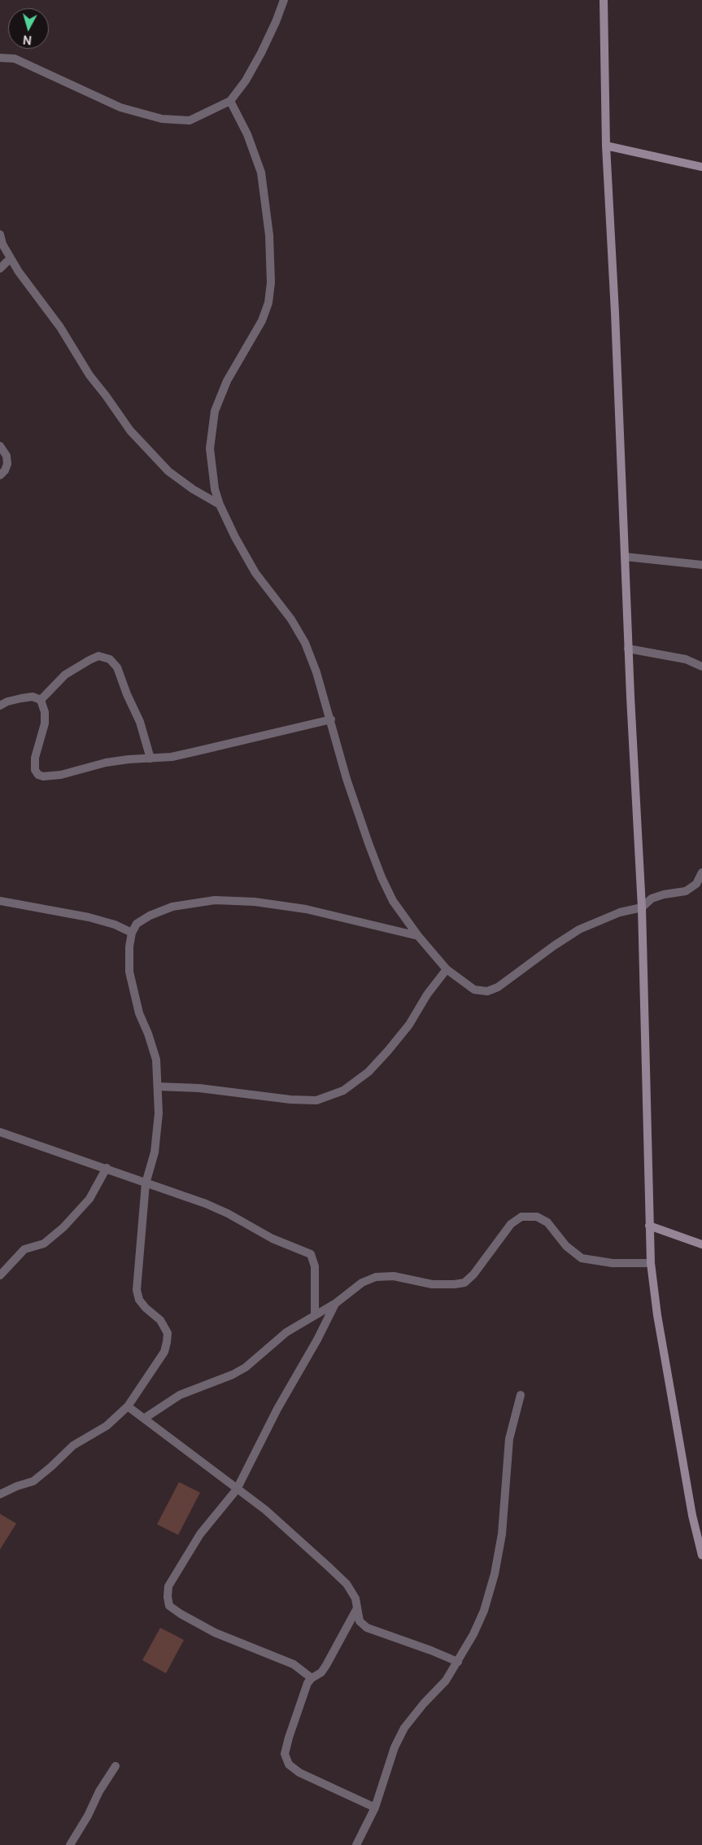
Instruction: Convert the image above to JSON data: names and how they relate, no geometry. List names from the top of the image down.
{
  "north": "bottom"
}
